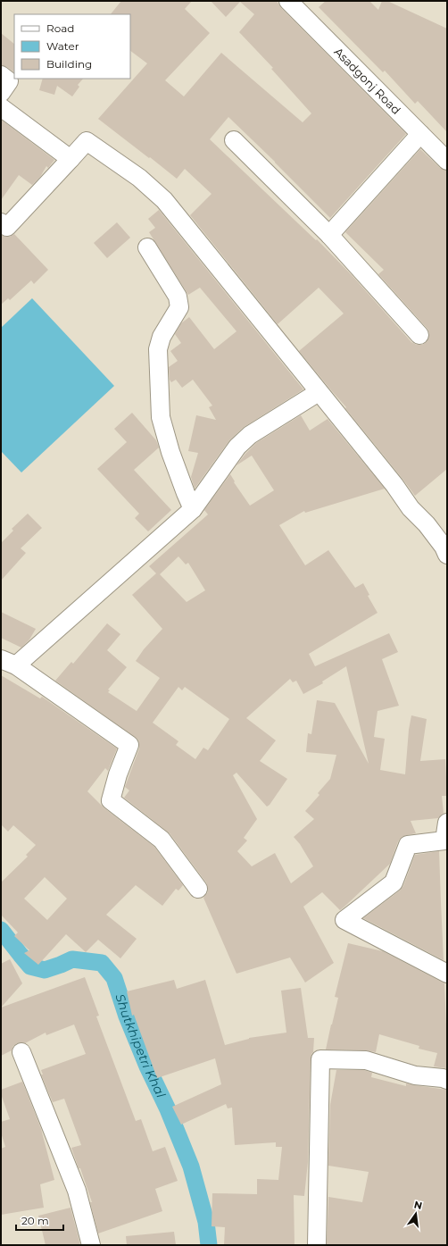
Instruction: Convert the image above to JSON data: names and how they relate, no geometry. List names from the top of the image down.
{
  "streets": {
    "street": ["Asadgonj Road"]
  },
  "water": ["Shutkhipetri Khal"],
  "legend": ["Road", "Water", "Building"],
  "scale_bar": "20 m",
  "north": "top"
}
